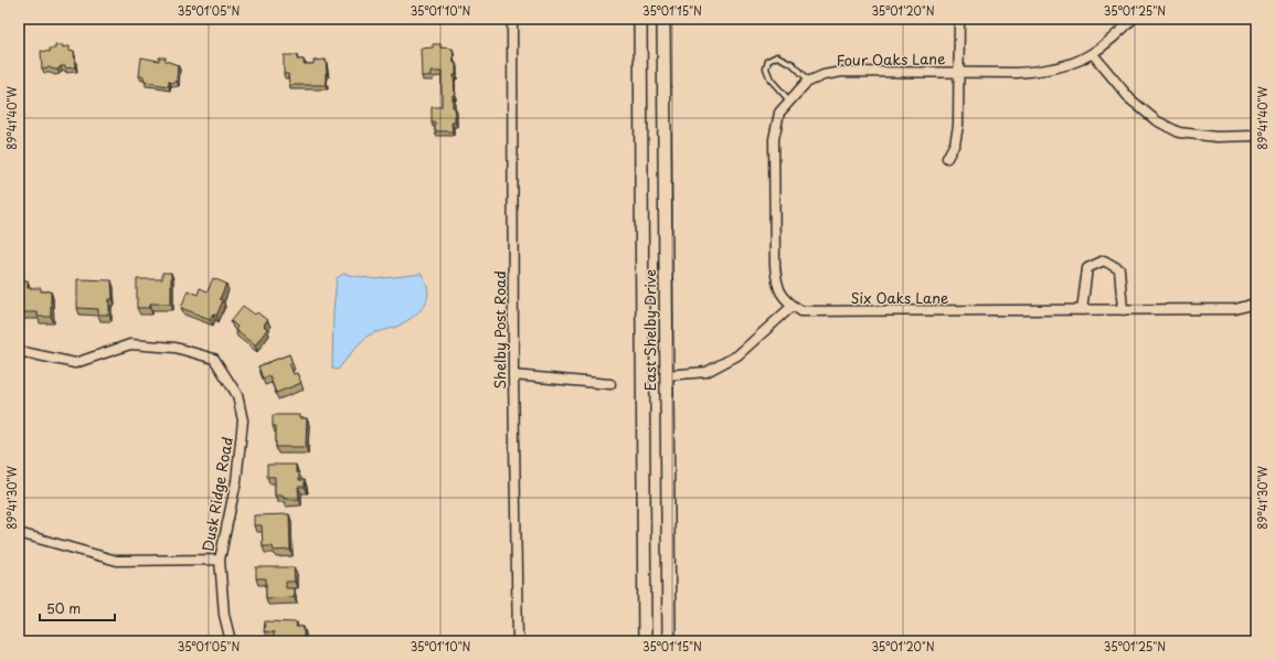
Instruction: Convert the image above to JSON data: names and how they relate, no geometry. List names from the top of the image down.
{
  "streets": {
    "main road": ["East Shelby Drive"],
    "street": [
      "Four Oaks Lane",
      "Six Oaks Lane",
      "Shelby Post Road",
      "Dusk Ridge Road"
    ]
  },
  "crossings": [
    ["Four Oaks Lane", "Six Oaks Lane"]
  ],
  "scale_bar": "50 m",
  "coordinates": [
    "35°01'05\"N",
    "35°01'10\"N",
    "35°01'15\"N",
    "35°01'20\"N",
    "35°01'25\"N",
    "89°41'40\"W",
    "89°41'30\"W"
  ]
}
